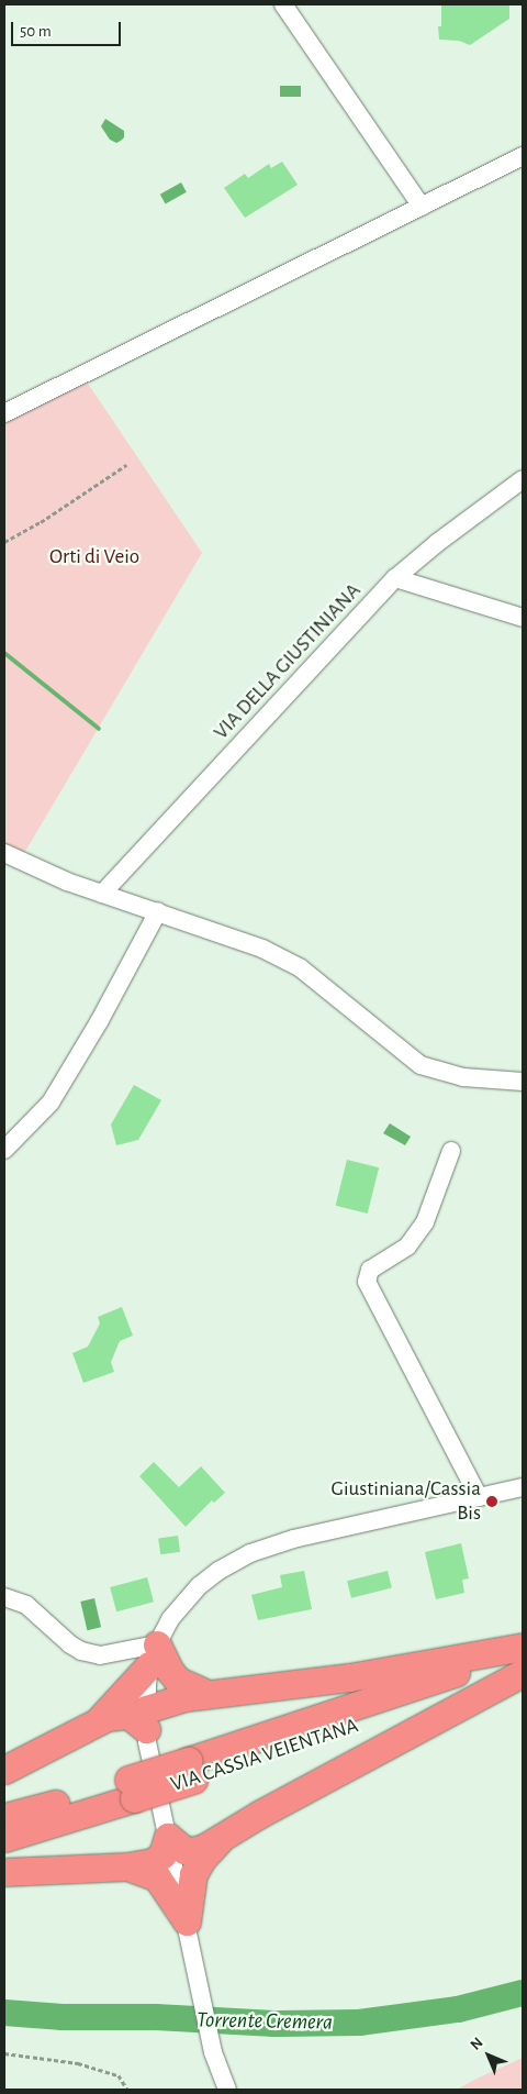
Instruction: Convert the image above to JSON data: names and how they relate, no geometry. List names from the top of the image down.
{
  "streets": {
    "highway": ["VIA CASSIA VEIENTANA"],
    "street": ["VIA DELLA GIUSTINIANA"]
  },
  "water": ["Torrente Cremera"],
  "parks": ["Orti di Veio"],
  "places": ["Giustiniana/Cassia Bis"],
  "scale_bar": "50 m",
  "north": "top left"
}
